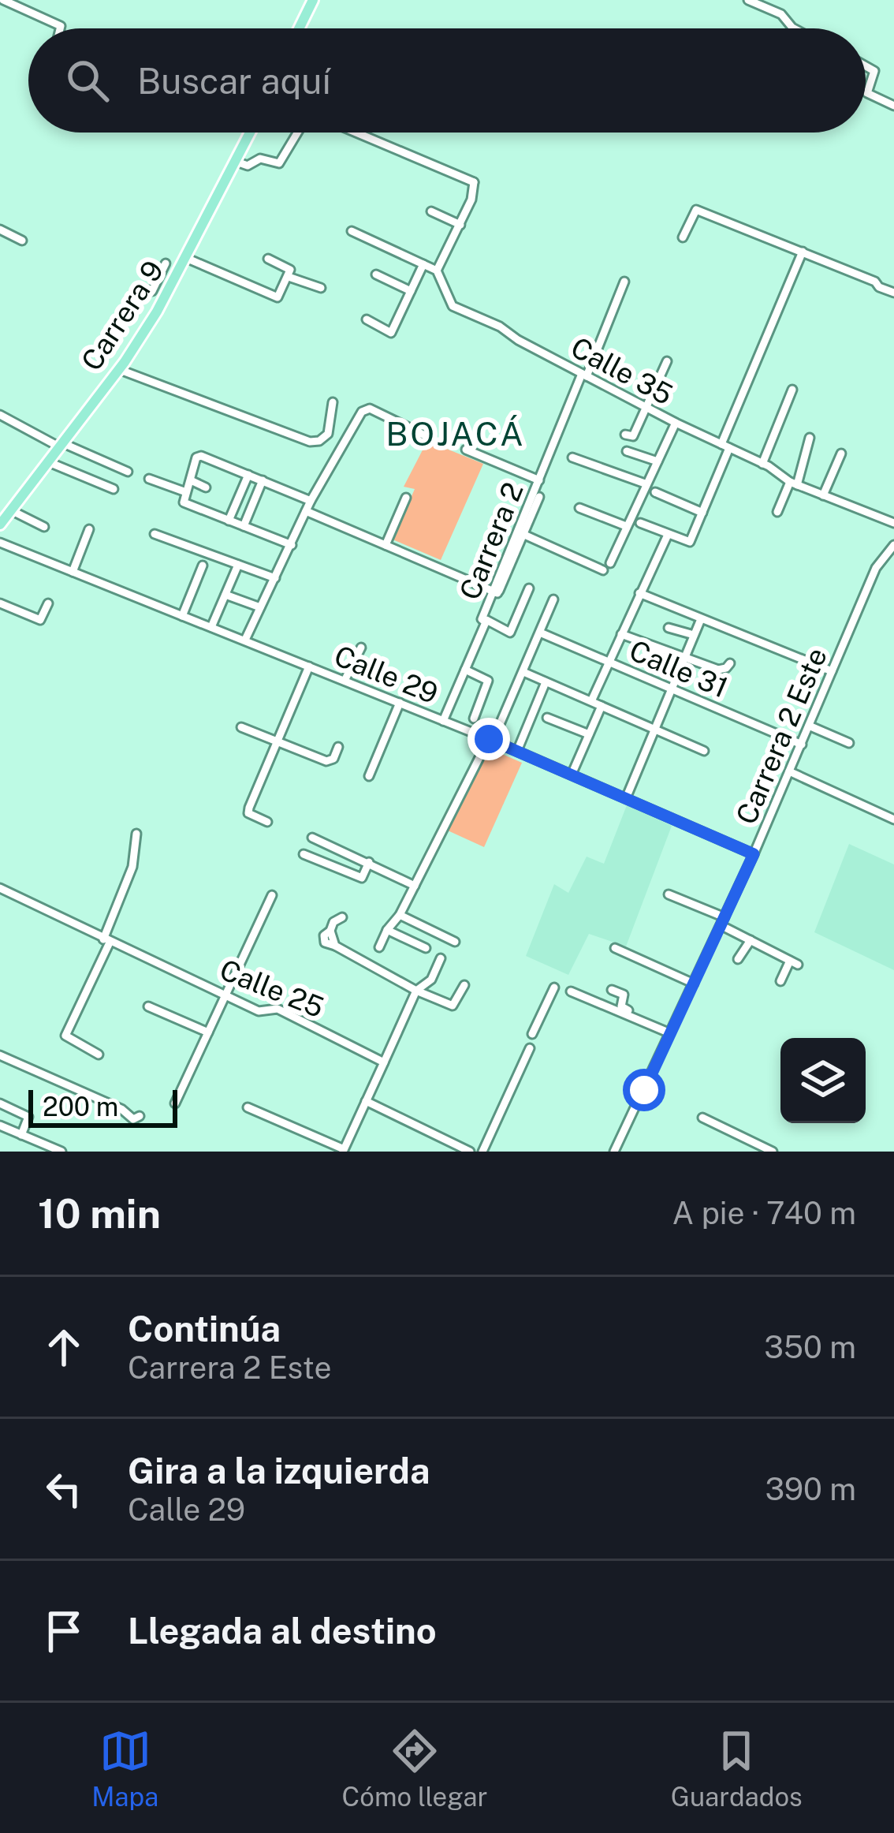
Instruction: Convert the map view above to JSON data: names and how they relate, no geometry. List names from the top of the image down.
{
  "streets": {
    "main road": ["Carrera 9"],
    "street": [
      "Calle 35",
      "Carrera 2",
      "Calle 31",
      "Calle 29",
      "Carrera 2 Este",
      "Calle 25"
    ]
  },
  "crossings": [
    ["Calle 35", "Carrera 2"],
    ["Carrera 2", "Calle 29"],
    ["Calle 31", "Carrera 2 Este"],
    ["Calle 29", "Carrera 2 Este"]
  ],
  "districts": ["BOJACÁ"],
  "scale_bar": "200 m",
  "page": {
    "search": "Buscar aquí",
    "scale": "200 m",
    "heading": ["10 min", "A pie · 740 m"],
    "list": [
      ["Continúa", "Carrera 2 Este", "350 m"],
      ["Gira a la izquierda", "Calle 29", "390 m"],
      "Llegada al destino"
    ],
    "nav": ["Mapa", "Cómo llegar", "Guardados"]
  }
}
